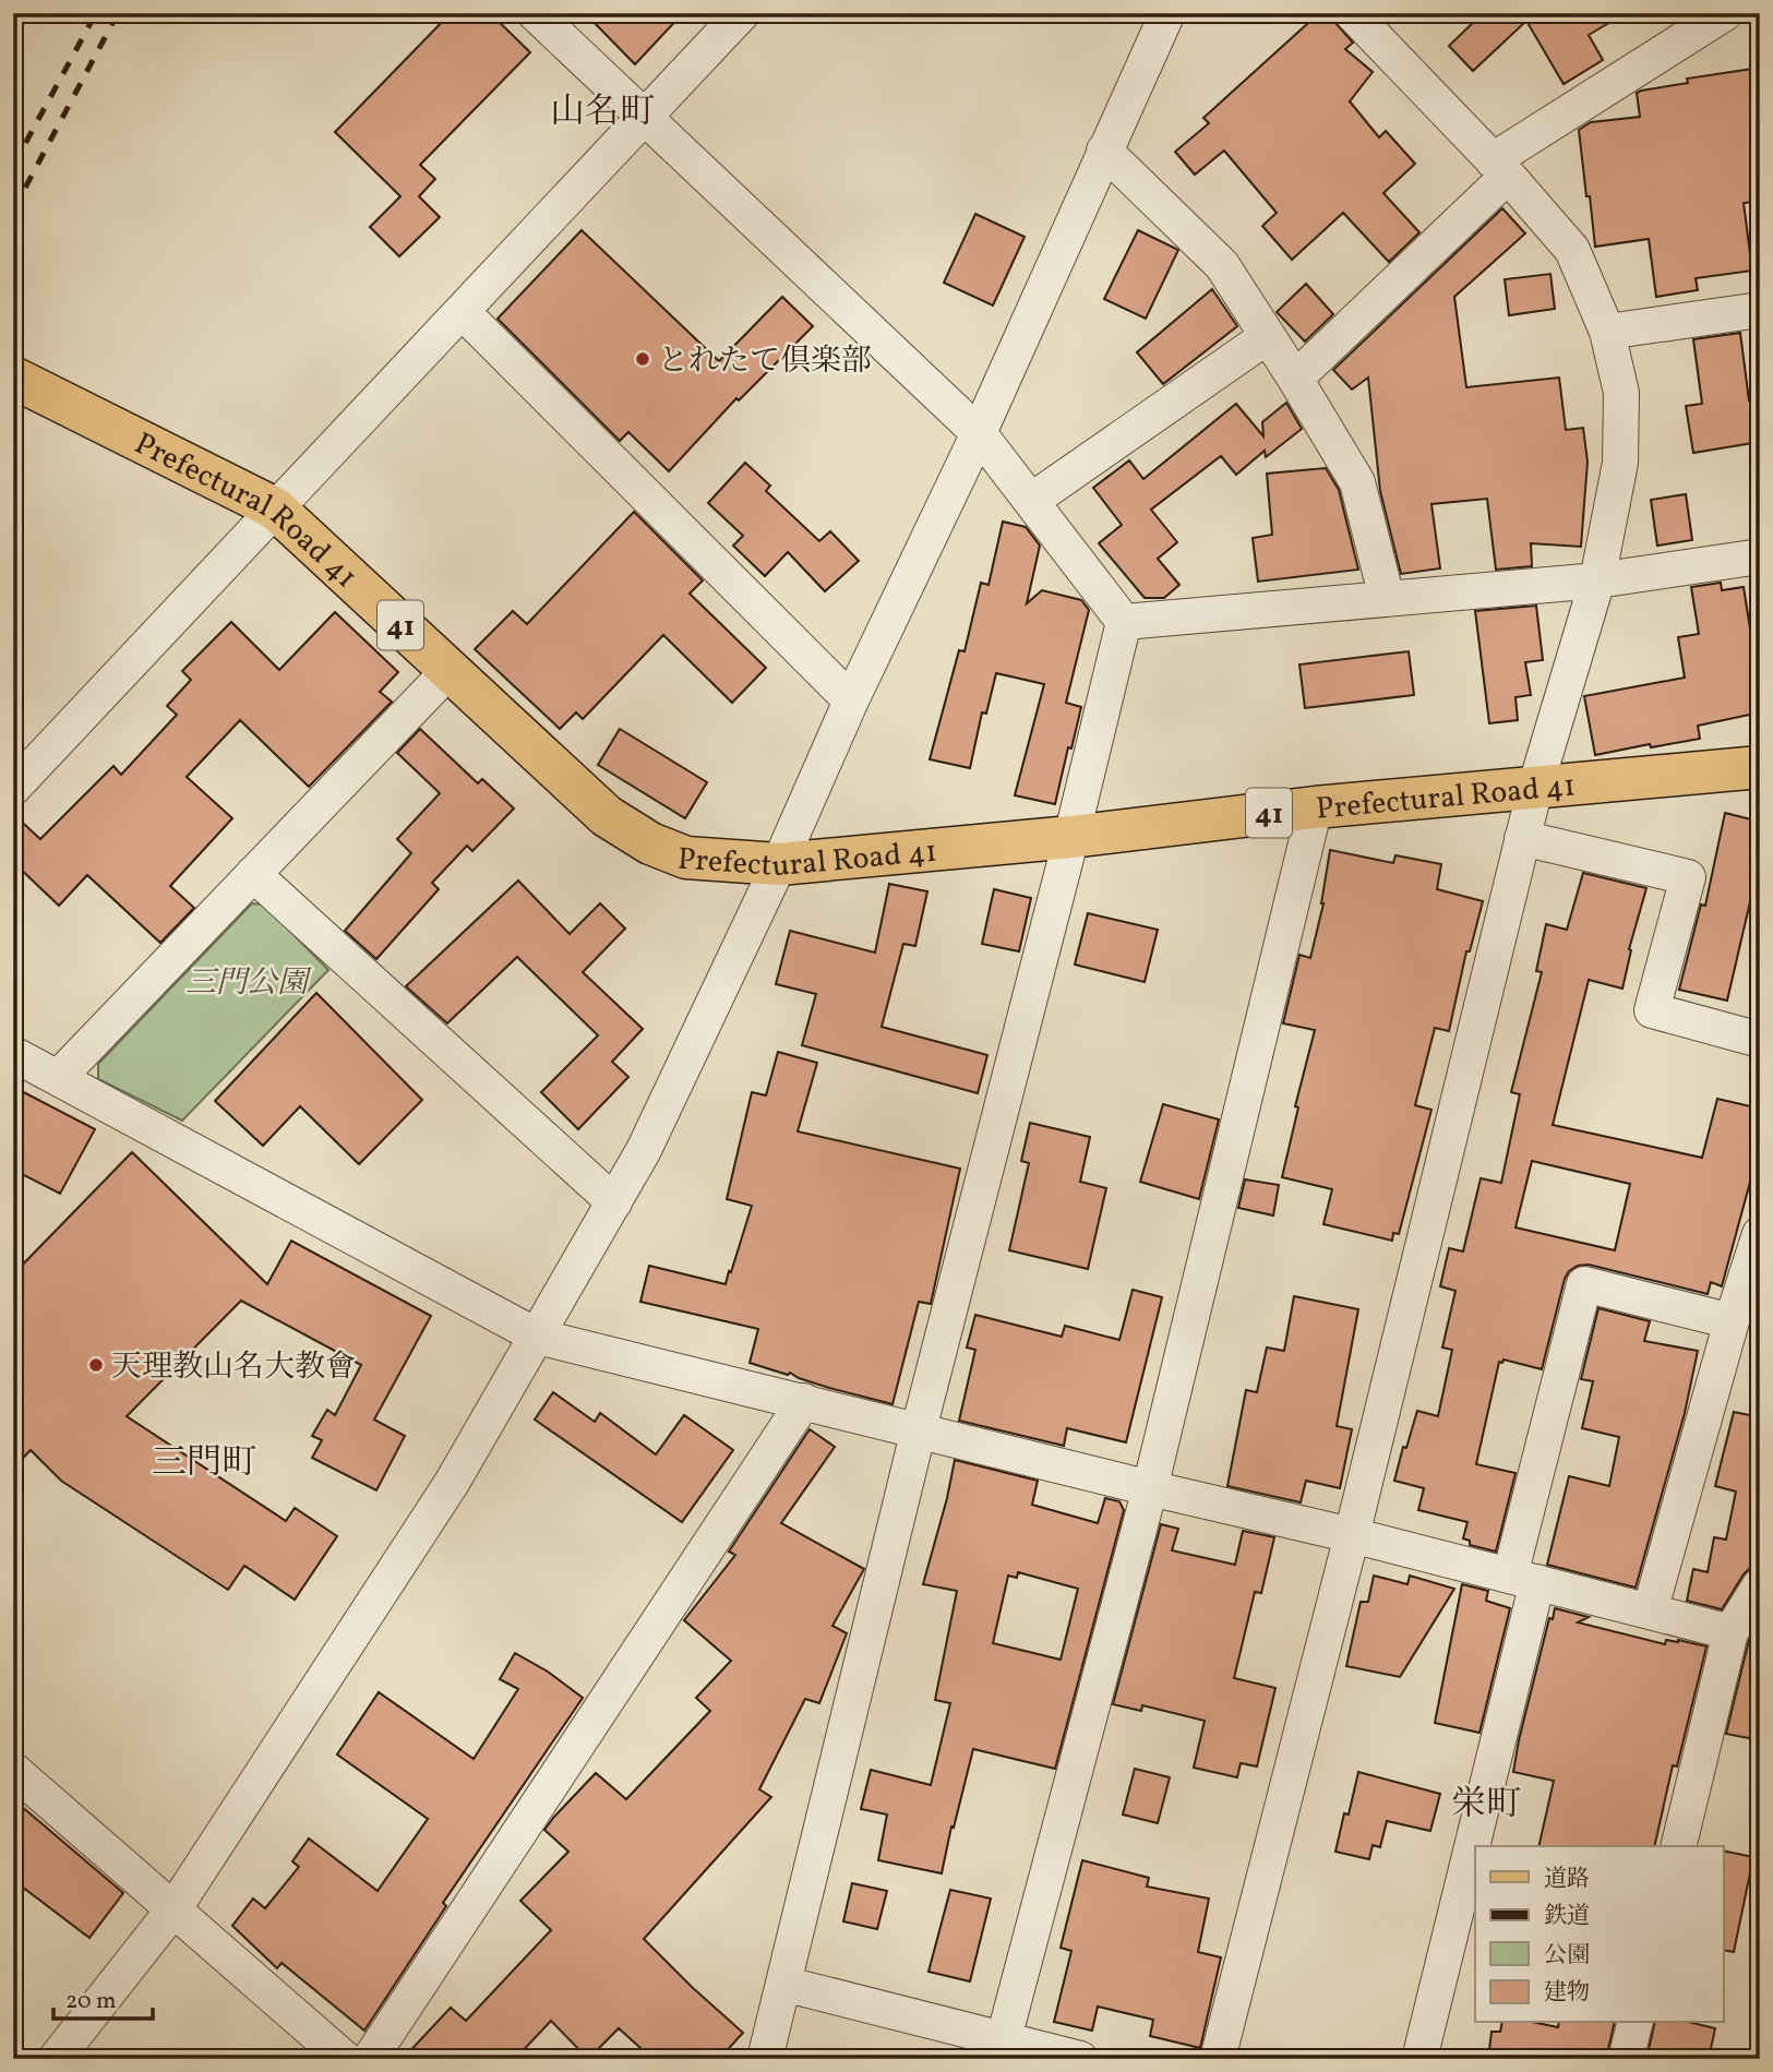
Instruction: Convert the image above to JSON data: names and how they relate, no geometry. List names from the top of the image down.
{
  "streets": {
    "main road": ["Prefectural Road 41", "41"]
  },
  "districts": ["山名町", "三門町", "栄町"],
  "parks": ["三門公園"],
  "places": ["とれたて倶楽部", "天理教山名大教會"],
  "legend": [
    "道路",
    "鉄道",
    "公園",
    "建物"
  ],
  "scale_bar": "20 m"
}
